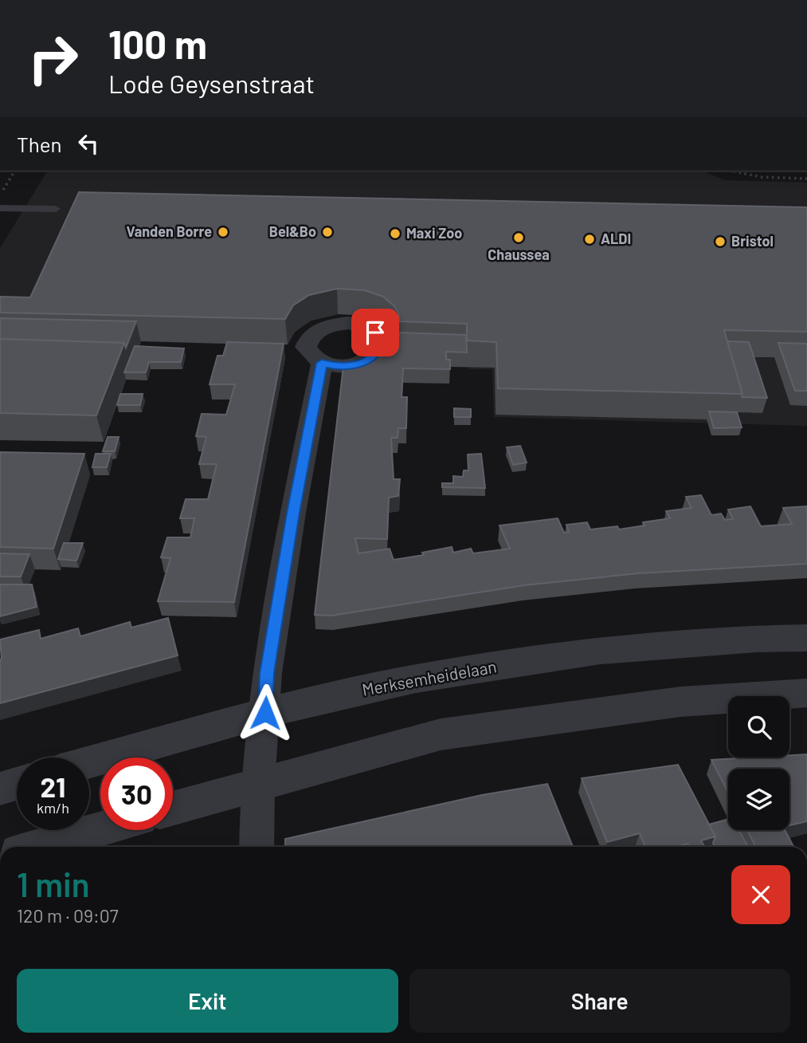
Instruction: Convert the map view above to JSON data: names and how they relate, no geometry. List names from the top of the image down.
{
  "streets": {
    "street": ["Merksemheidelaan"]
  },
  "places": [
    "Vanden Borre",
    "Bel&Bo",
    "Maxi Zoo",
    "Chaussea",
    "ALDI",
    "Bristol"
  ],
  "page": {
    "turn": ["100 m", "Lode Geysenstraat"],
    "then": "Then",
    "speed": "21 km/h",
    "limit": "30",
    "heading": ["1 min", "120 m · 09:07"],
    "buttons": ["Exit", "Share"]
  }
}
